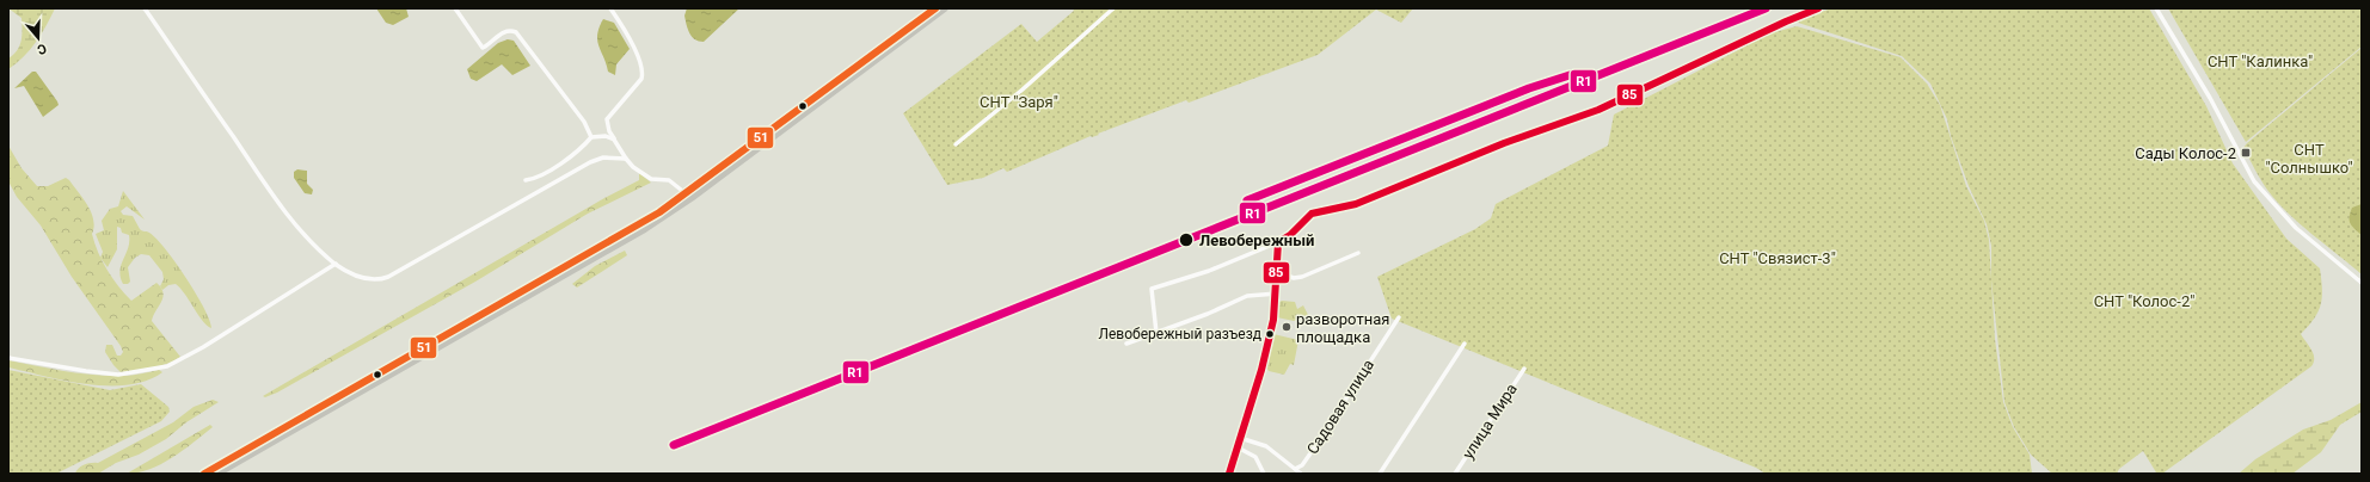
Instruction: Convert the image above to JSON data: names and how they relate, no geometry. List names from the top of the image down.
{
  "streets": {
    "street": ["Садовая улица", "улица Мира"]
  },
  "parks": [
    "СНТ \"Калинка\"",
    "СНТ \"Заря\"",
    "СНТ \"Солнышко\"",
    "СНТ \"Связист-3\"",
    "СНТ \"Колос-2\""
  ],
  "places": {
    "transit": ["Сады Колос-2"],
    "other": ["Левобережный", "разворотная площадка", "Левобережный разъезд"]
  },
  "lines": ["transit line R1", "transit line 51", "transit line 85"],
  "north": "bottom"
}
